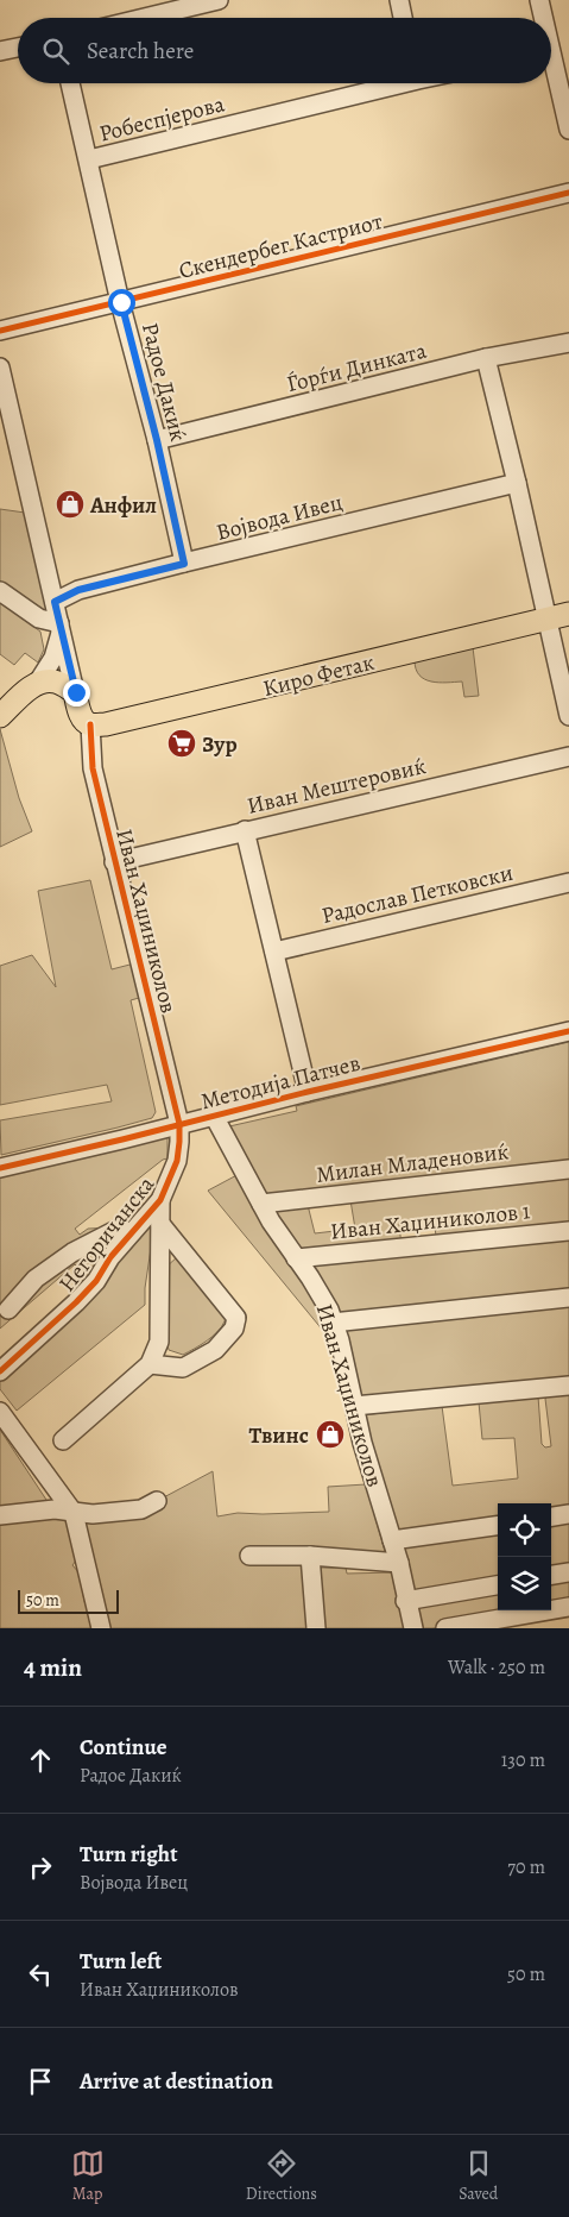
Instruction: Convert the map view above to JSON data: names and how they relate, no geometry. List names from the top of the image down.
{
  "streets": {
    "main road": ["Киро Фетак"],
    "street": [
      "Робеспјерова",
      "Скендербег Кастриот",
      "Ѓорѓи Динката",
      "Радое Дакиќ",
      "Војвода Ивец",
      "Иван Мештеровиќ",
      "Радослав Петковски",
      "Иван Хаџиниколов",
      "Методија Патчев",
      "Милан Младеновиќ",
      "Иван Хаџиниколов 1",
      "Негоричанска"
    ]
  },
  "crossings": [
    ["Робеспјерова", "Радое Дакиќ"],
    ["Скендербег Кастриот", "Радое Дакиќ"],
    ["Ѓорѓи Динката", "Радое Дакиќ"],
    ["Радое Дакиќ", "Војвода Ивец"],
    ["Киро Фетак", "Иван Хаџиниколов"],
    ["Иван Мештеровиќ", "Иван Хаџиниколов"],
    ["Иван Хаџиниколов", "Методија Патчев"],
    ["Иван Хаџиниколов", "Милан Младеновиќ"],
    ["Иван Хаџиниколов", "Иван Хаџиниколов 1"],
    ["Иван Хаџиниколов", "Негоричанска"],
    ["Методија Патчев", "Негоричанска"]
  ],
  "places": {
    "shop": ["Анфил", "Твинс"],
    "supermarket": ["Зур"]
  },
  "scale_bar": "50 m",
  "page": {
    "search": "Search here",
    "scale": "50 m",
    "heading": ["4 min", "Walk · 250 m"],
    "list": [
      ["Continue", "Радое Дакиќ", "130 m"],
      ["Turn right", "Војвода Ивец", "70 m"],
      ["Turn left", "Иван Хаџиниколов", "50 m"],
      "Arrive at destination"
    ],
    "nav": ["Map", "Directions", "Saved"]
  }
}
